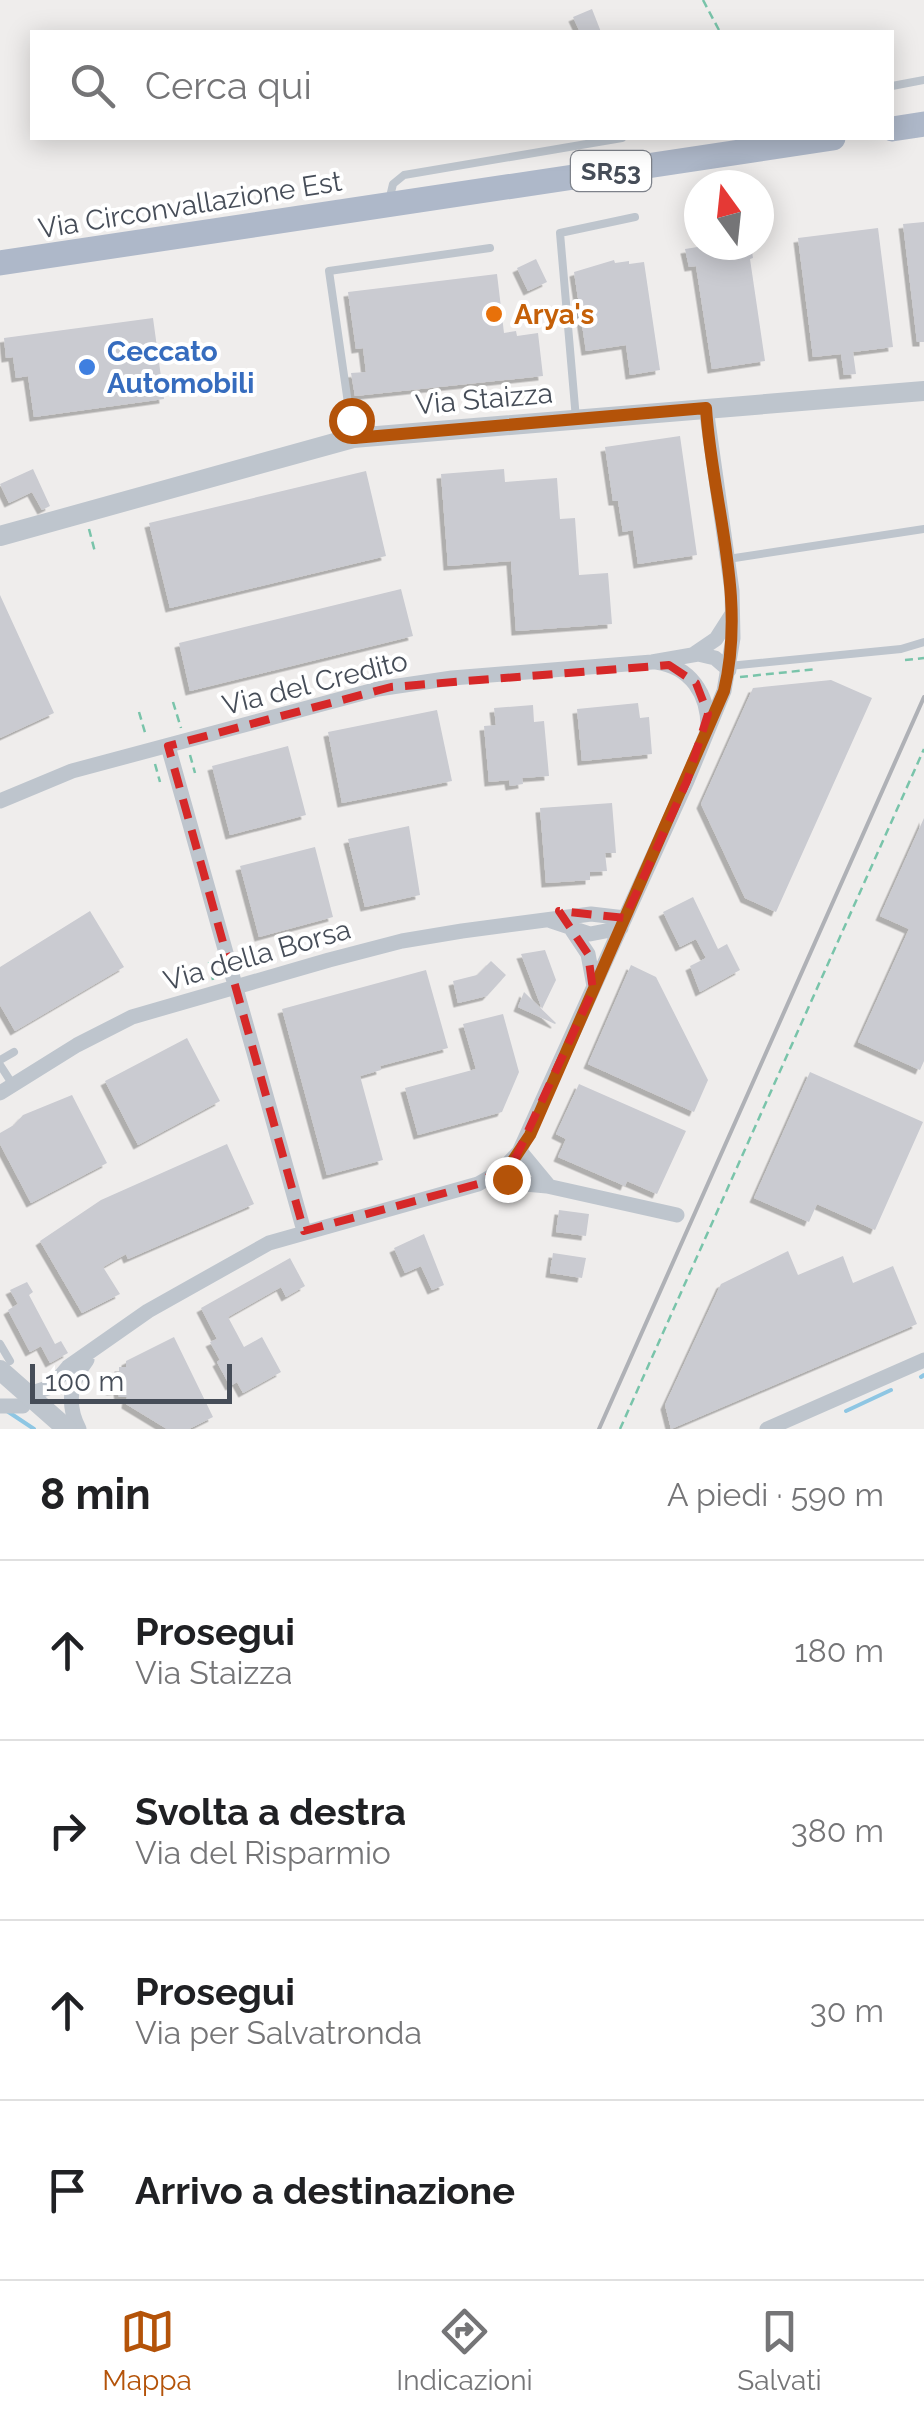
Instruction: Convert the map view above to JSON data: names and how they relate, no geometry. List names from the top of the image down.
{
  "streets": {
    "main road": ["SR53", "Via Circonvallazione Est"],
    "street": ["Via Staizza", "Via del Credito", "Via della Borsa"]
  },
  "places": ["Arya's", "Ceccato Automobili"],
  "scale_bar": "100 m",
  "north": "top",
  "page": {
    "search": "Cerca qui",
    "scale": "100 m",
    "heading": ["8 min", "A piedi · 590 m"],
    "list": [
      ["Prosegui", "Via Staizza", "180 m"],
      ["Svolta a destra", "Via del Risparmio", "380 m"],
      ["Prosegui", "Via per Salvatronda", "30 m"],
      "Arrivo a destinazione"
    ],
    "nav": ["Mappa", "Indicazioni", "Salvati"]
  }
}
